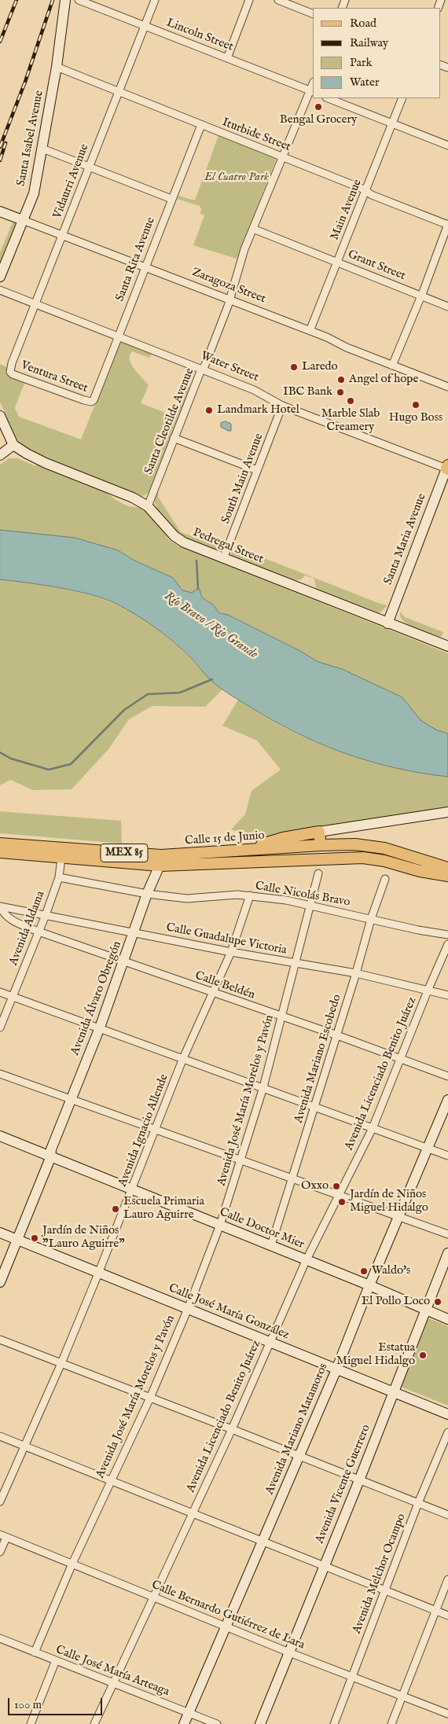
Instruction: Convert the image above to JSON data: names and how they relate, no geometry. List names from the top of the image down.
{
  "streets": {
    "main road": [
      "Santa Isabel Avenue",
      "Zaragoza Street",
      "Santa Maria Avenue",
      "Pedregal Street",
      "Calle 15 de Junio",
      "MEX 85",
      "Avenida Álvaro Obregón",
      "Calle Doctor Mier",
      "Calle José María González",
      "Avenida Mariano Matamoros",
      "Avenida Vicente Guerrero"
    ],
    "street": [
      "Lincoln Street",
      "Iturbide Street",
      "Vidaurri Avenue",
      "Main Avenue",
      "Santa Rita Avenue",
      "Grant Street",
      "Water Street",
      "Ventura Street",
      "Santa Cleotilde Avenue",
      "South Main Avenue",
      "Calle Nicolás Bravo",
      "Avenida Aldama",
      "Calle Guadalupe Victoria",
      "Calle Beldén",
      "Avenida Mariano Escobedo",
      "Avenida Licenciado Benito Juárez",
      "Avenida José María Morelos y Pavón",
      "Avenida Ignacio Allende",
      "Avenida Melchor Ocampo",
      "Calle Bernardo Gutiérrez de Lara",
      "Calle José María Arteaga"
    ]
  },
  "crossings": [
    ["Lincoln Street", "Vidaurri Avenue"],
    ["Lincoln Street", "Santa Cleotilde Avenue"],
    ["Iturbide Street", "Santa Isabel Avenue"],
    ["Iturbide Street", "Vidaurri Avenue"],
    ["Iturbide Street", "Main Avenue"],
    ["Iturbide Street", "Santa Rita Avenue"],
    ["Iturbide Street", "Santa Cleotilde Avenue"],
    ["Santa Isabel Avenue", "Zaragoza Street"],
    ["Vidaurri Avenue", "Zaragoza Street"],
    ["Vidaurri Avenue", "Water Street"],
    ["Vidaurri Avenue", "Ventura Street"],
    ["Main Avenue", "Grant Street"],
    ["Main Avenue", "Zaragoza Street"],
    ["Santa Rita Avenue", "Zaragoza Street"],
    ["Santa Rita Avenue", "Water Street"],
    ["Santa Rita Avenue", "Ventura Street"],
    ["Grant Street", "Santa Cleotilde Avenue"],
    ["Zaragoza Street", "Santa Cleotilde Avenue"],
    ["Water Street", "Santa Cleotilde Avenue"],
    ["Water Street", "South Main Avenue"],
    ["Water Street", "Santa Maria Avenue"],
    ["Santa Cleotilde Avenue", "Pedregal Street"],
    ["South Main Avenue", "Pedregal Street"],
    ["Santa Maria Avenue", "Pedregal Street"],
    ["Calle 15 de Junio", "Avenida Aldama"],
    ["Calle 15 de Junio", "Avenida Álvaro Obregón"],
    ["Calle Nicolás Bravo", "Avenida Aldama"],
    ["Calle Nicolás Bravo", "Avenida Álvaro Obregón"],
    ["Calle Nicolás Bravo", "Avenida Mariano Escobedo"],
    ["Calle Nicolás Bravo", "Avenida José María Morelos y Pavón"],
    ["Calle Nicolás Bravo", "Avenida Ignacio Allende"],
    ["Avenida Aldama", "Calle Guadalupe Victoria"],
    ["Avenida Aldama", "Calle Beldén"],
    ["Calle Guadalupe Victoria", "Calle Beldén"],
    ["Calle Guadalupe Victoria", "Avenida Álvaro Obregón"],
    ["Calle Guadalupe Victoria", "Avenida Mariano Escobedo"],
    ["Calle Guadalupe Victoria", "Avenida Licenciado Benito Juárez"],
    ["Calle Guadalupe Victoria", "Avenida José María Morelos y Pavón"],
    ["Calle Guadalupe Victoria", "Avenida Ignacio Allende"],
    ["Calle Beldén", "Avenida Álvaro Obregón"],
    ["Calle Beldén", "Avenida Mariano Escobedo"],
    ["Calle Beldén", "Avenida Licenciado Benito Juárez"],
    ["Calle Beldén", "Avenida José María Morelos y Pavón"],
    ["Calle Beldén", "Avenida Ignacio Allende"],
    ["Avenida Álvaro Obregón", "Calle Doctor Mier"],
    ["Avenida Álvaro Obregón", "Calle José María González"],
    ["Avenida Mariano Escobedo", "Calle Doctor Mier"],
    ["Avenida Licenciado Benito Juárez", "Calle Doctor Mier"],
    ["Avenida Licenciado Benito Juárez", "Calle José María González"],
    ["Avenida Licenciado Benito Juárez", "Calle Bernardo Gutiérrez de Lara"],
    ["Avenida Licenciado Benito Juárez", "Calle José María Arteaga"],
    ["Avenida José María Morelos y Pavón", "Calle Doctor Mier"],
    ["Avenida José María Morelos y Pavón", "Calle José María González"],
    ["Avenida José María Morelos y Pavón", "Calle Bernardo Gutiérrez de Lara"],
    ["Avenida José María Morelos y Pavón", "Calle José María Arteaga"],
    ["Avenida Ignacio Allende", "Calle Doctor Mier"],
    ["Avenida Ignacio Allende", "Calle José María González"],
    ["Calle Doctor Mier", "Avenida Mariano Matamoros"],
    ["Calle Doctor Mier", "Avenida Vicente Guerrero"],
    ["Calle José María González", "Avenida Mariano Matamoros"],
    ["Calle José María González", "Avenida Vicente Guerrero"],
    ["Avenida Mariano Matamoros", "Calle Bernardo Gutiérrez de Lara"],
    ["Avenida Mariano Matamoros", "Calle José María Arteaga"],
    ["Avenida Vicente Guerrero", "Calle Bernardo Gutiérrez de Lara"],
    ["Avenida Melchor Ocampo", "Calle Bernardo Gutiérrez de Lara"]
  ],
  "water": ["Río Bravo / Rio Grande"],
  "parks": ["El Cuatro Park"],
  "places": [
    "Bengal Grocery",
    "Laredo",
    "Angel of hope",
    "IBC Bank",
    "Marble Slab Creamery",
    "Hugo Boss",
    "Landmark Hotel",
    "Oxxo",
    "Jardín de Niños Miguel Hidalgo",
    "Escuela Primaria Lauro Aguirre",
    "Jardín de Niños \"Lauro Aguirre\"",
    "Waldo's",
    "El Pollo Loco",
    "Estatua Miguel Hidalgo"
  ],
  "legend": [
    "Road",
    "Railway",
    "Park",
    "Water"
  ],
  "scale_bar": "100 m"
}
